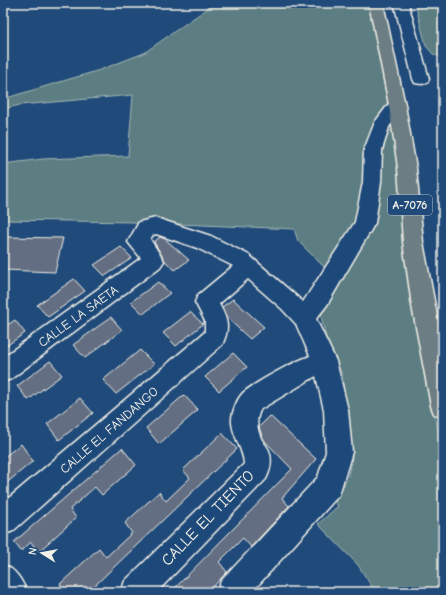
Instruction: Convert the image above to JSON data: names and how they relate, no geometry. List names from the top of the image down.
{
  "streets": {
    "main road": ["A-7076"],
    "street": ["CALLE LA SAETA", "CALLE EL FANDANGO", "CALLE EL TIENTO"]
  },
  "crossings": [
    ["CALLE LA SAETA", "CALLE EL FANDANGO"]
  ],
  "north": "left"
}
